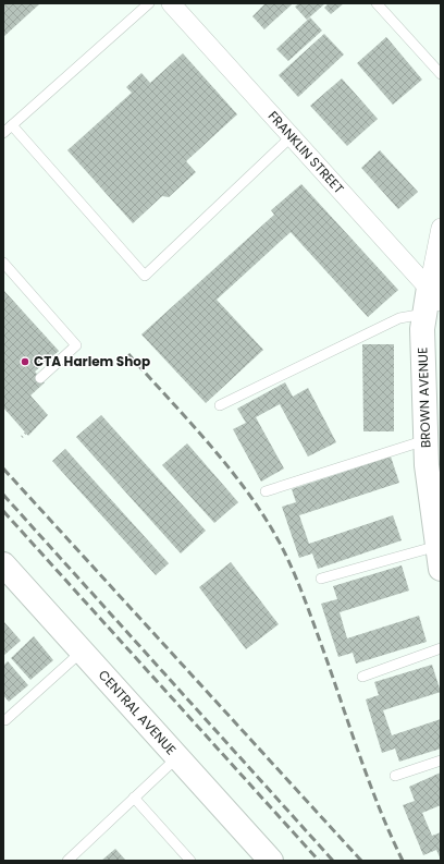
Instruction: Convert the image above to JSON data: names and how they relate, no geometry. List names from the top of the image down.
{
  "streets": {
    "street": ["FRANKLIN STREET", "BROWN AVENUE", "CENTRAL AVENUE"]
  },
  "crossings": [
    ["FRANKLIN STREET", "BROWN AVENUE"]
  ],
  "places": ["CTA Harlem Shop"]
}
